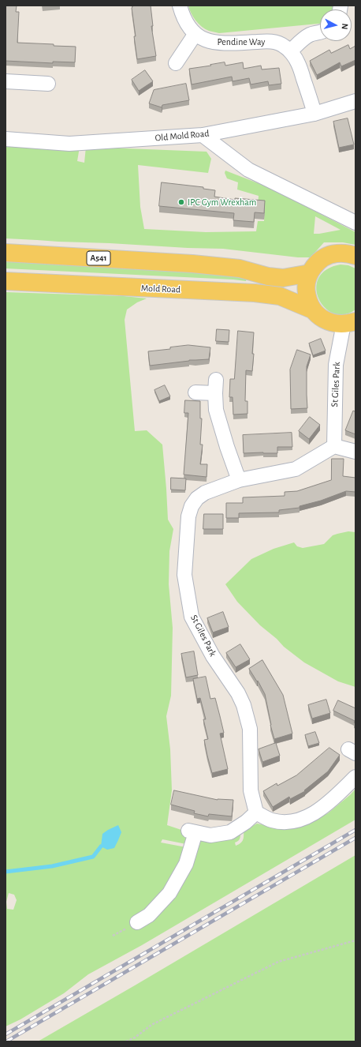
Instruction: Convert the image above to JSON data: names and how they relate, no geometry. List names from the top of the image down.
{
  "streets": {
    "main road": ["A541", "Mold Road"],
    "street": ["Pendine Way", "Old Mold Road", "St Giles Park"]
  },
  "crossings": [
    ["Pendine Way", "Old Mold Road"],
    ["Mold Road", "St Giles Park"]
  ],
  "places": ["IPC Gym Wrexham"],
  "north": "right"
}
